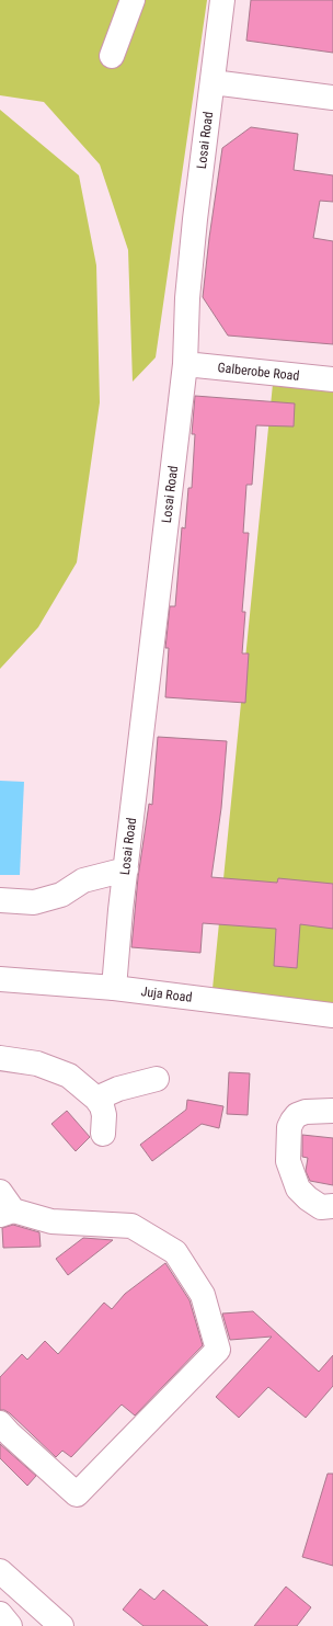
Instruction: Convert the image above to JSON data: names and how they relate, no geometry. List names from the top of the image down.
{
  "streets": {
    "street": ["Losai Road", "Galberobe Road", "Juja Road"]
  },
  "crossings": [
    ["Losai Road", "Galberobe Road"],
    ["Losai Road", "Juja Road"]
  ]
}
